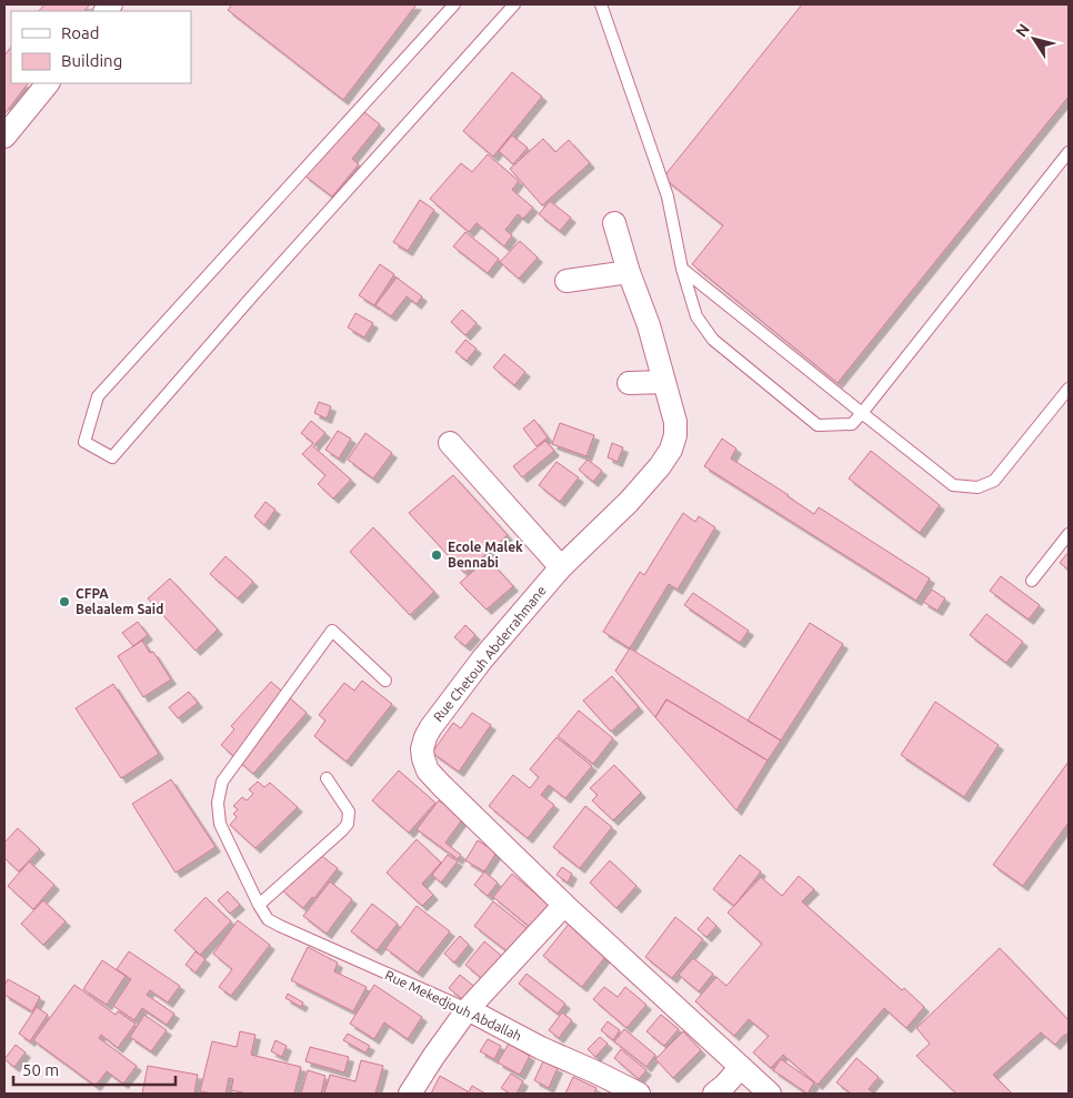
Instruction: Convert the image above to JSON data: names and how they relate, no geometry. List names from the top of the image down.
{
  "streets": {
    "street": ["Rue Chetouh Abderrahmane", "Rue Mekedjouh Abdallah"]
  },
  "places": ["Ecole Malek Bennabi", "CFPA Belaalem Said"],
  "legend": ["Road", "Building"],
  "scale_bar": "50 m",
  "north": "top left"
}
